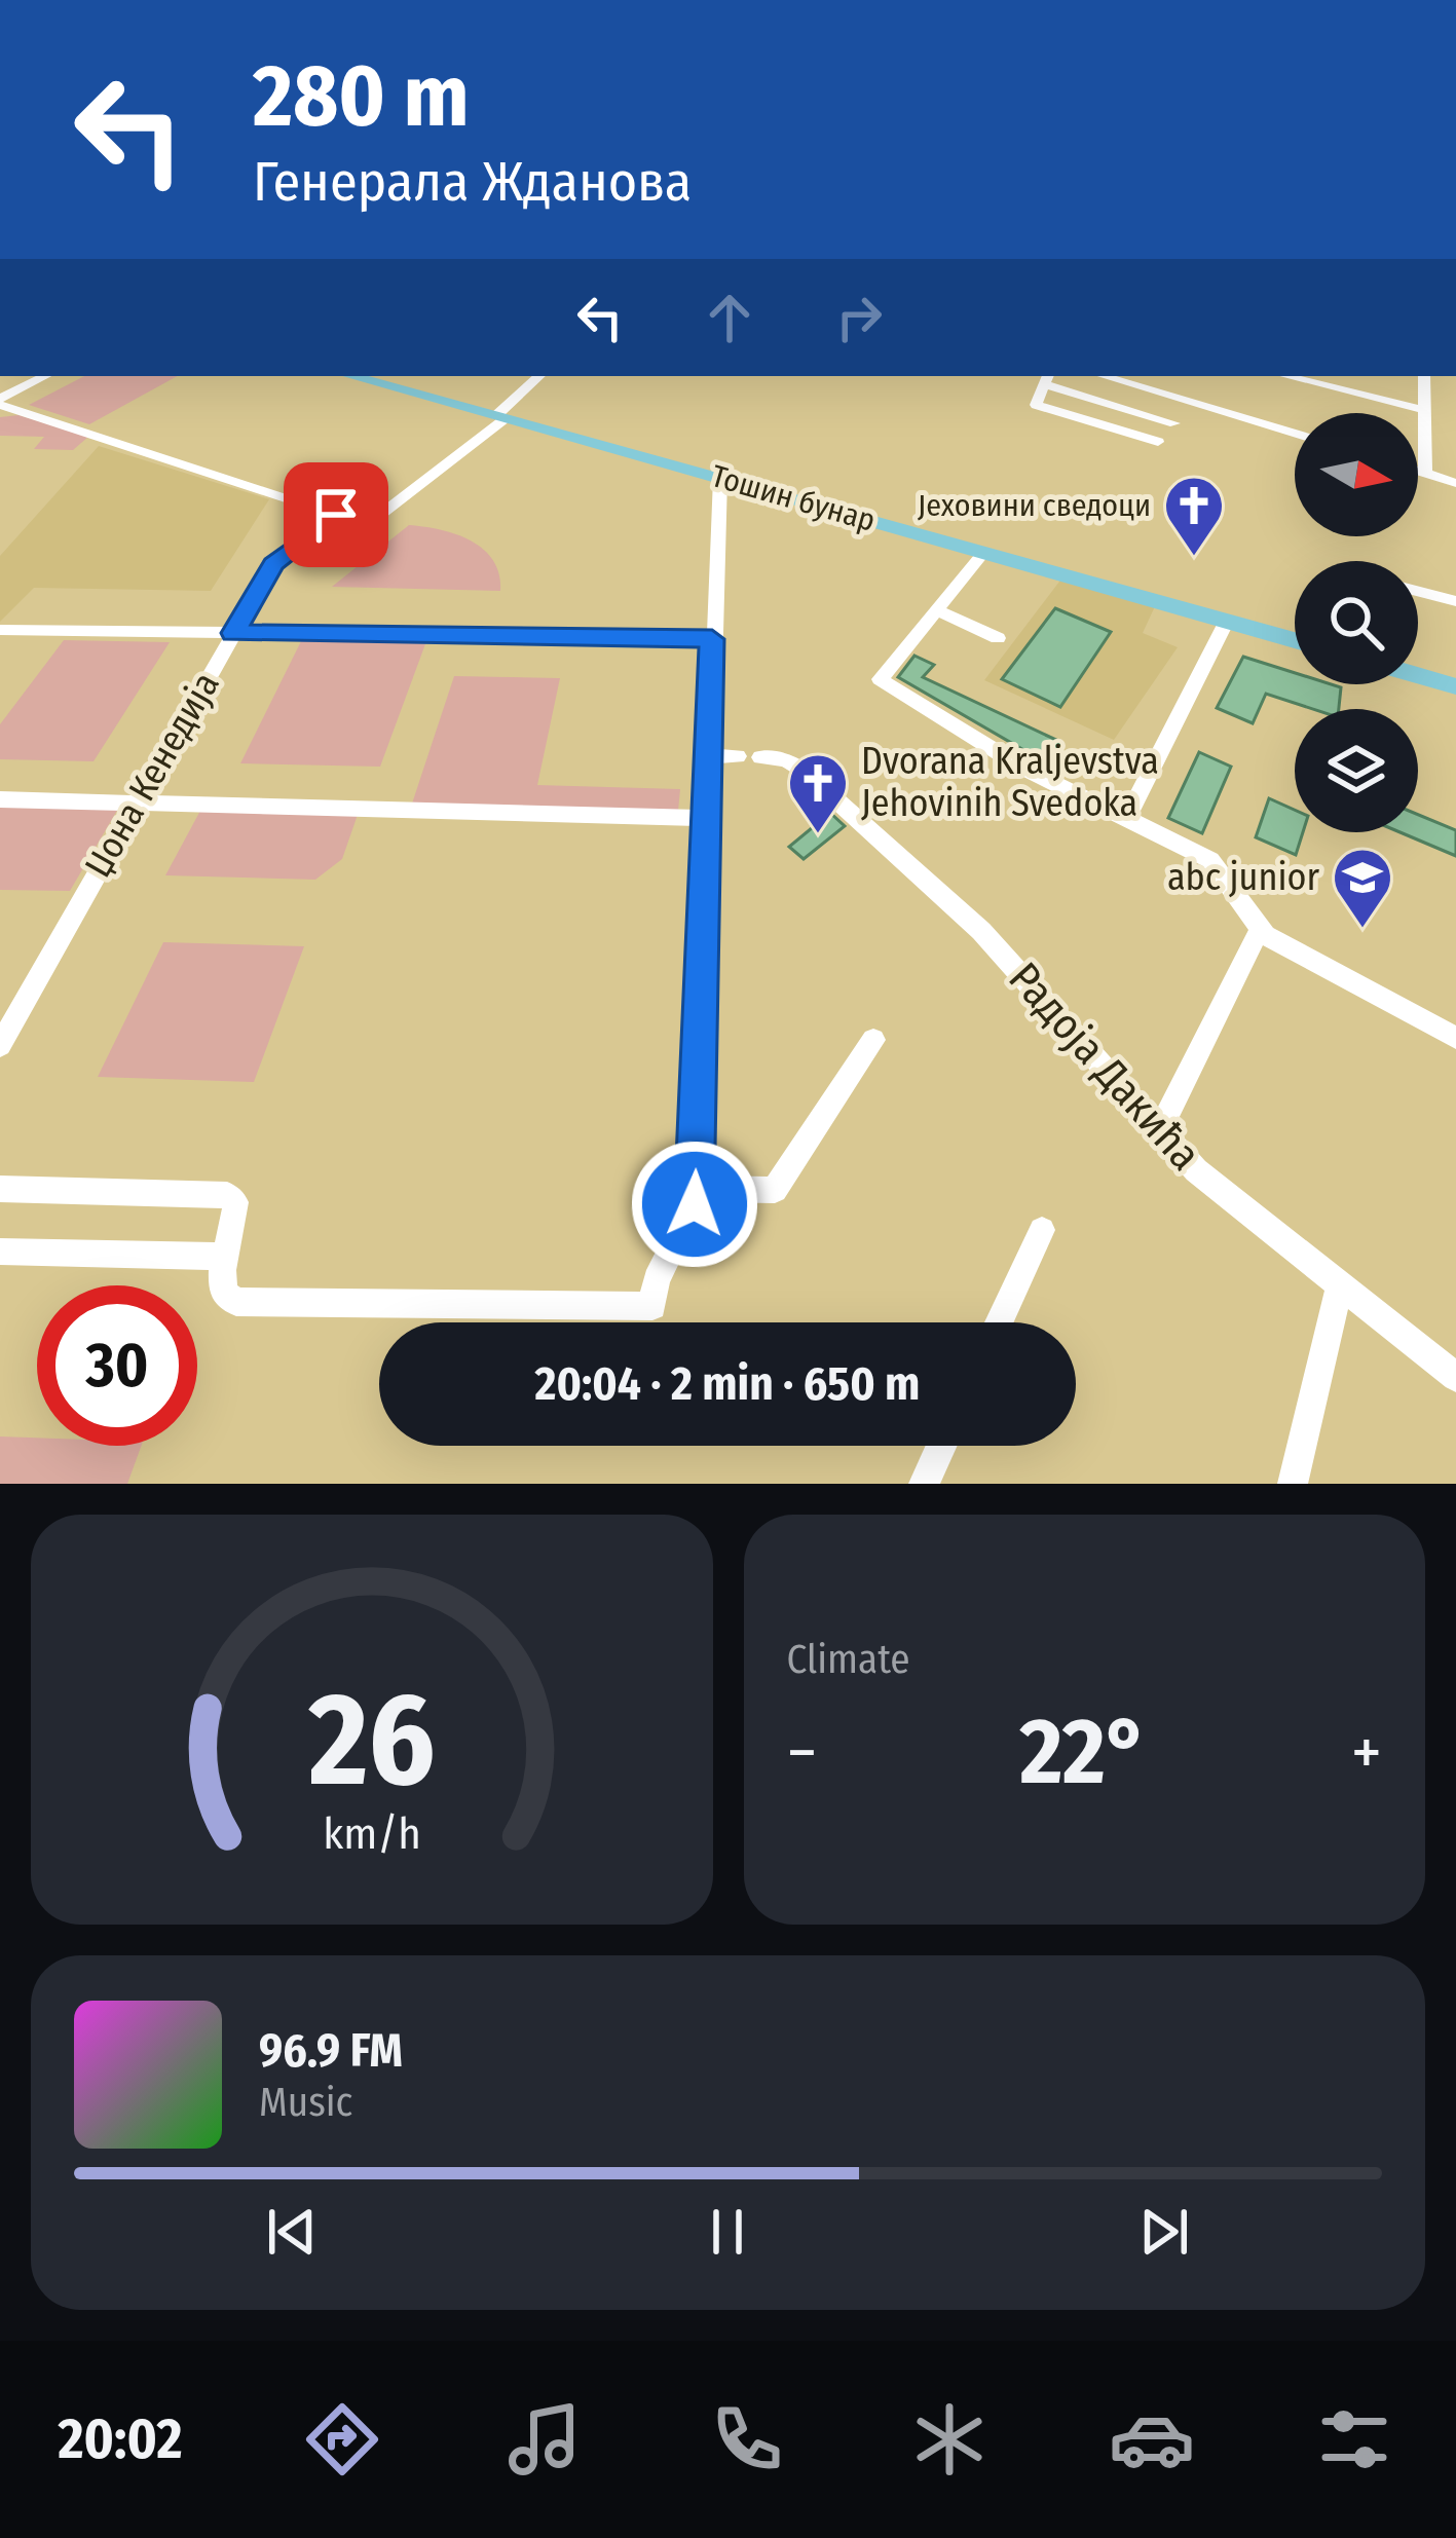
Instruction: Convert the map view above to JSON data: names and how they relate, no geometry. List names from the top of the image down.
{
  "streets": {
    "main road": ["Тошин бунар"],
    "street": ["Џона Кенедија", "Радоја Дакића"]
  },
  "places": {
    "church": ["Јеховини сведоци", "Dvorana Kraljevstva Jehovinih Svedoka"],
    "school or university": ["abc junior"]
  },
  "north": "right",
  "page": {
    "turn": ["280 m", "Генерала Жданова"],
    "limit": "30",
    "trip": "20:04 · 2 min · 650 m",
    "tile": "Climate",
    "heat": ["−", "22°", "+"],
    "song": ["96.9 FM", "Music"],
    "tabs": "20:02",
    "gauge": ["26", "km/h"]
  }
}
